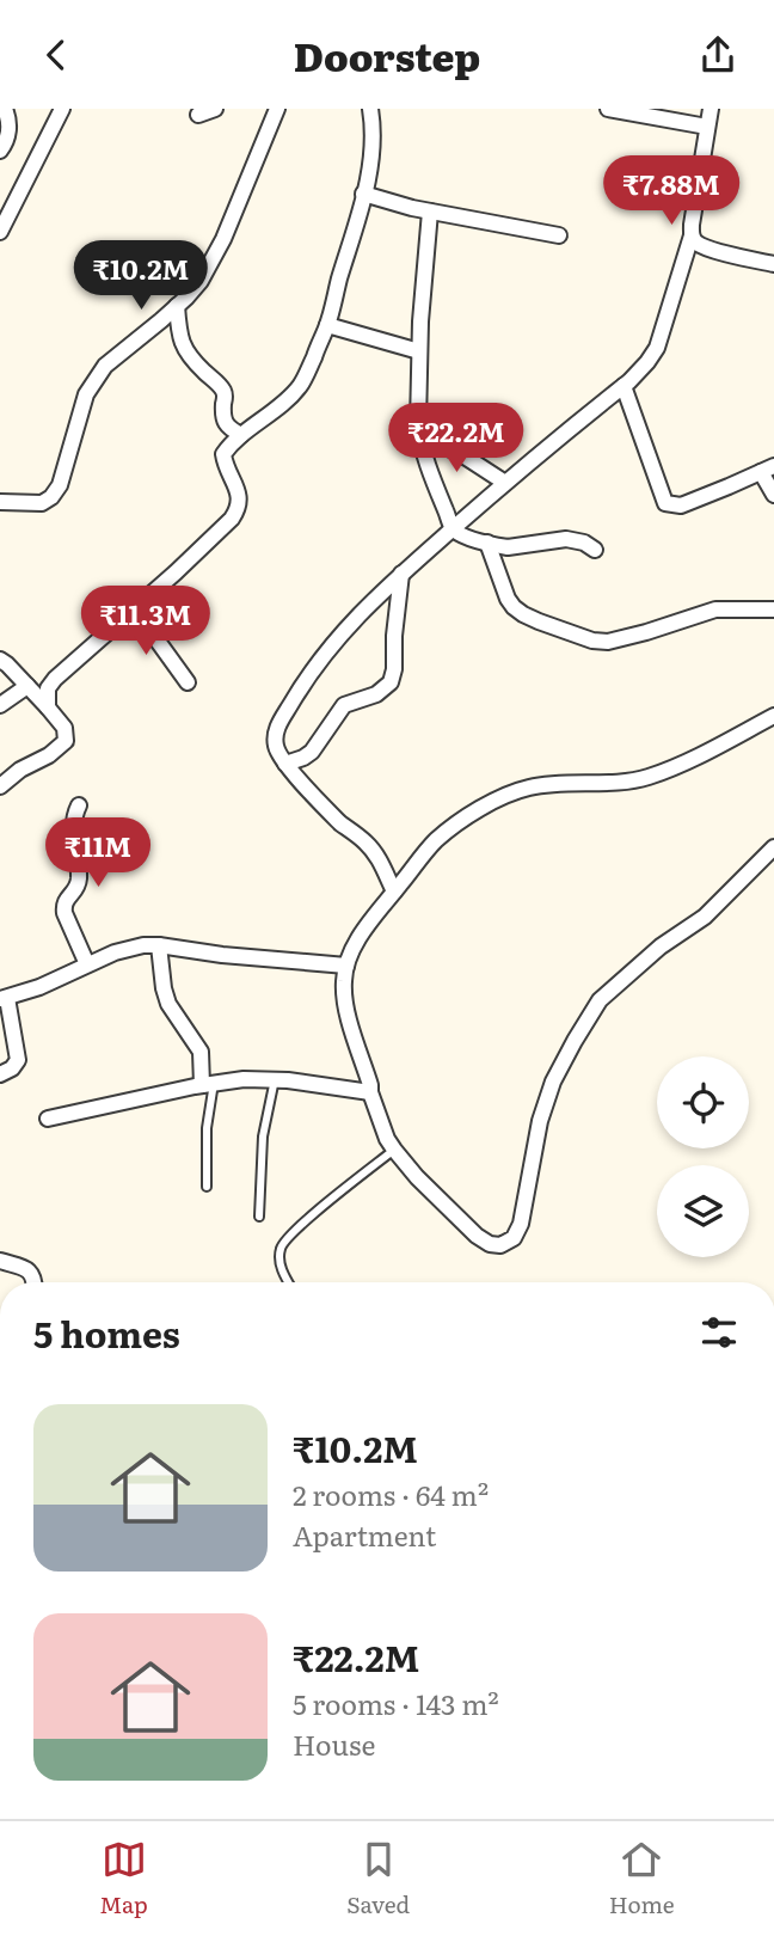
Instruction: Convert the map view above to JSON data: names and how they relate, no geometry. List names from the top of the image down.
{
  "page": {
    "header": "Doorstep",
    "price": [
      "₹7.88M",
      "₹10.2M",
      "₹22.2M",
      "₹11.3M",
      "₹11M"
    ],
    "heading": "5 homes",
    "list": [
      {
        "name": "₹10.2M",
        "note": "2 rooms · 64 m² · Apartment"
      },
      {
        "name": "₹22.2M",
        "note": "5 rooms · 143 m² · House"
      }
    ],
    "tabs": ["Map", "Saved", "Home"]
  }
}
